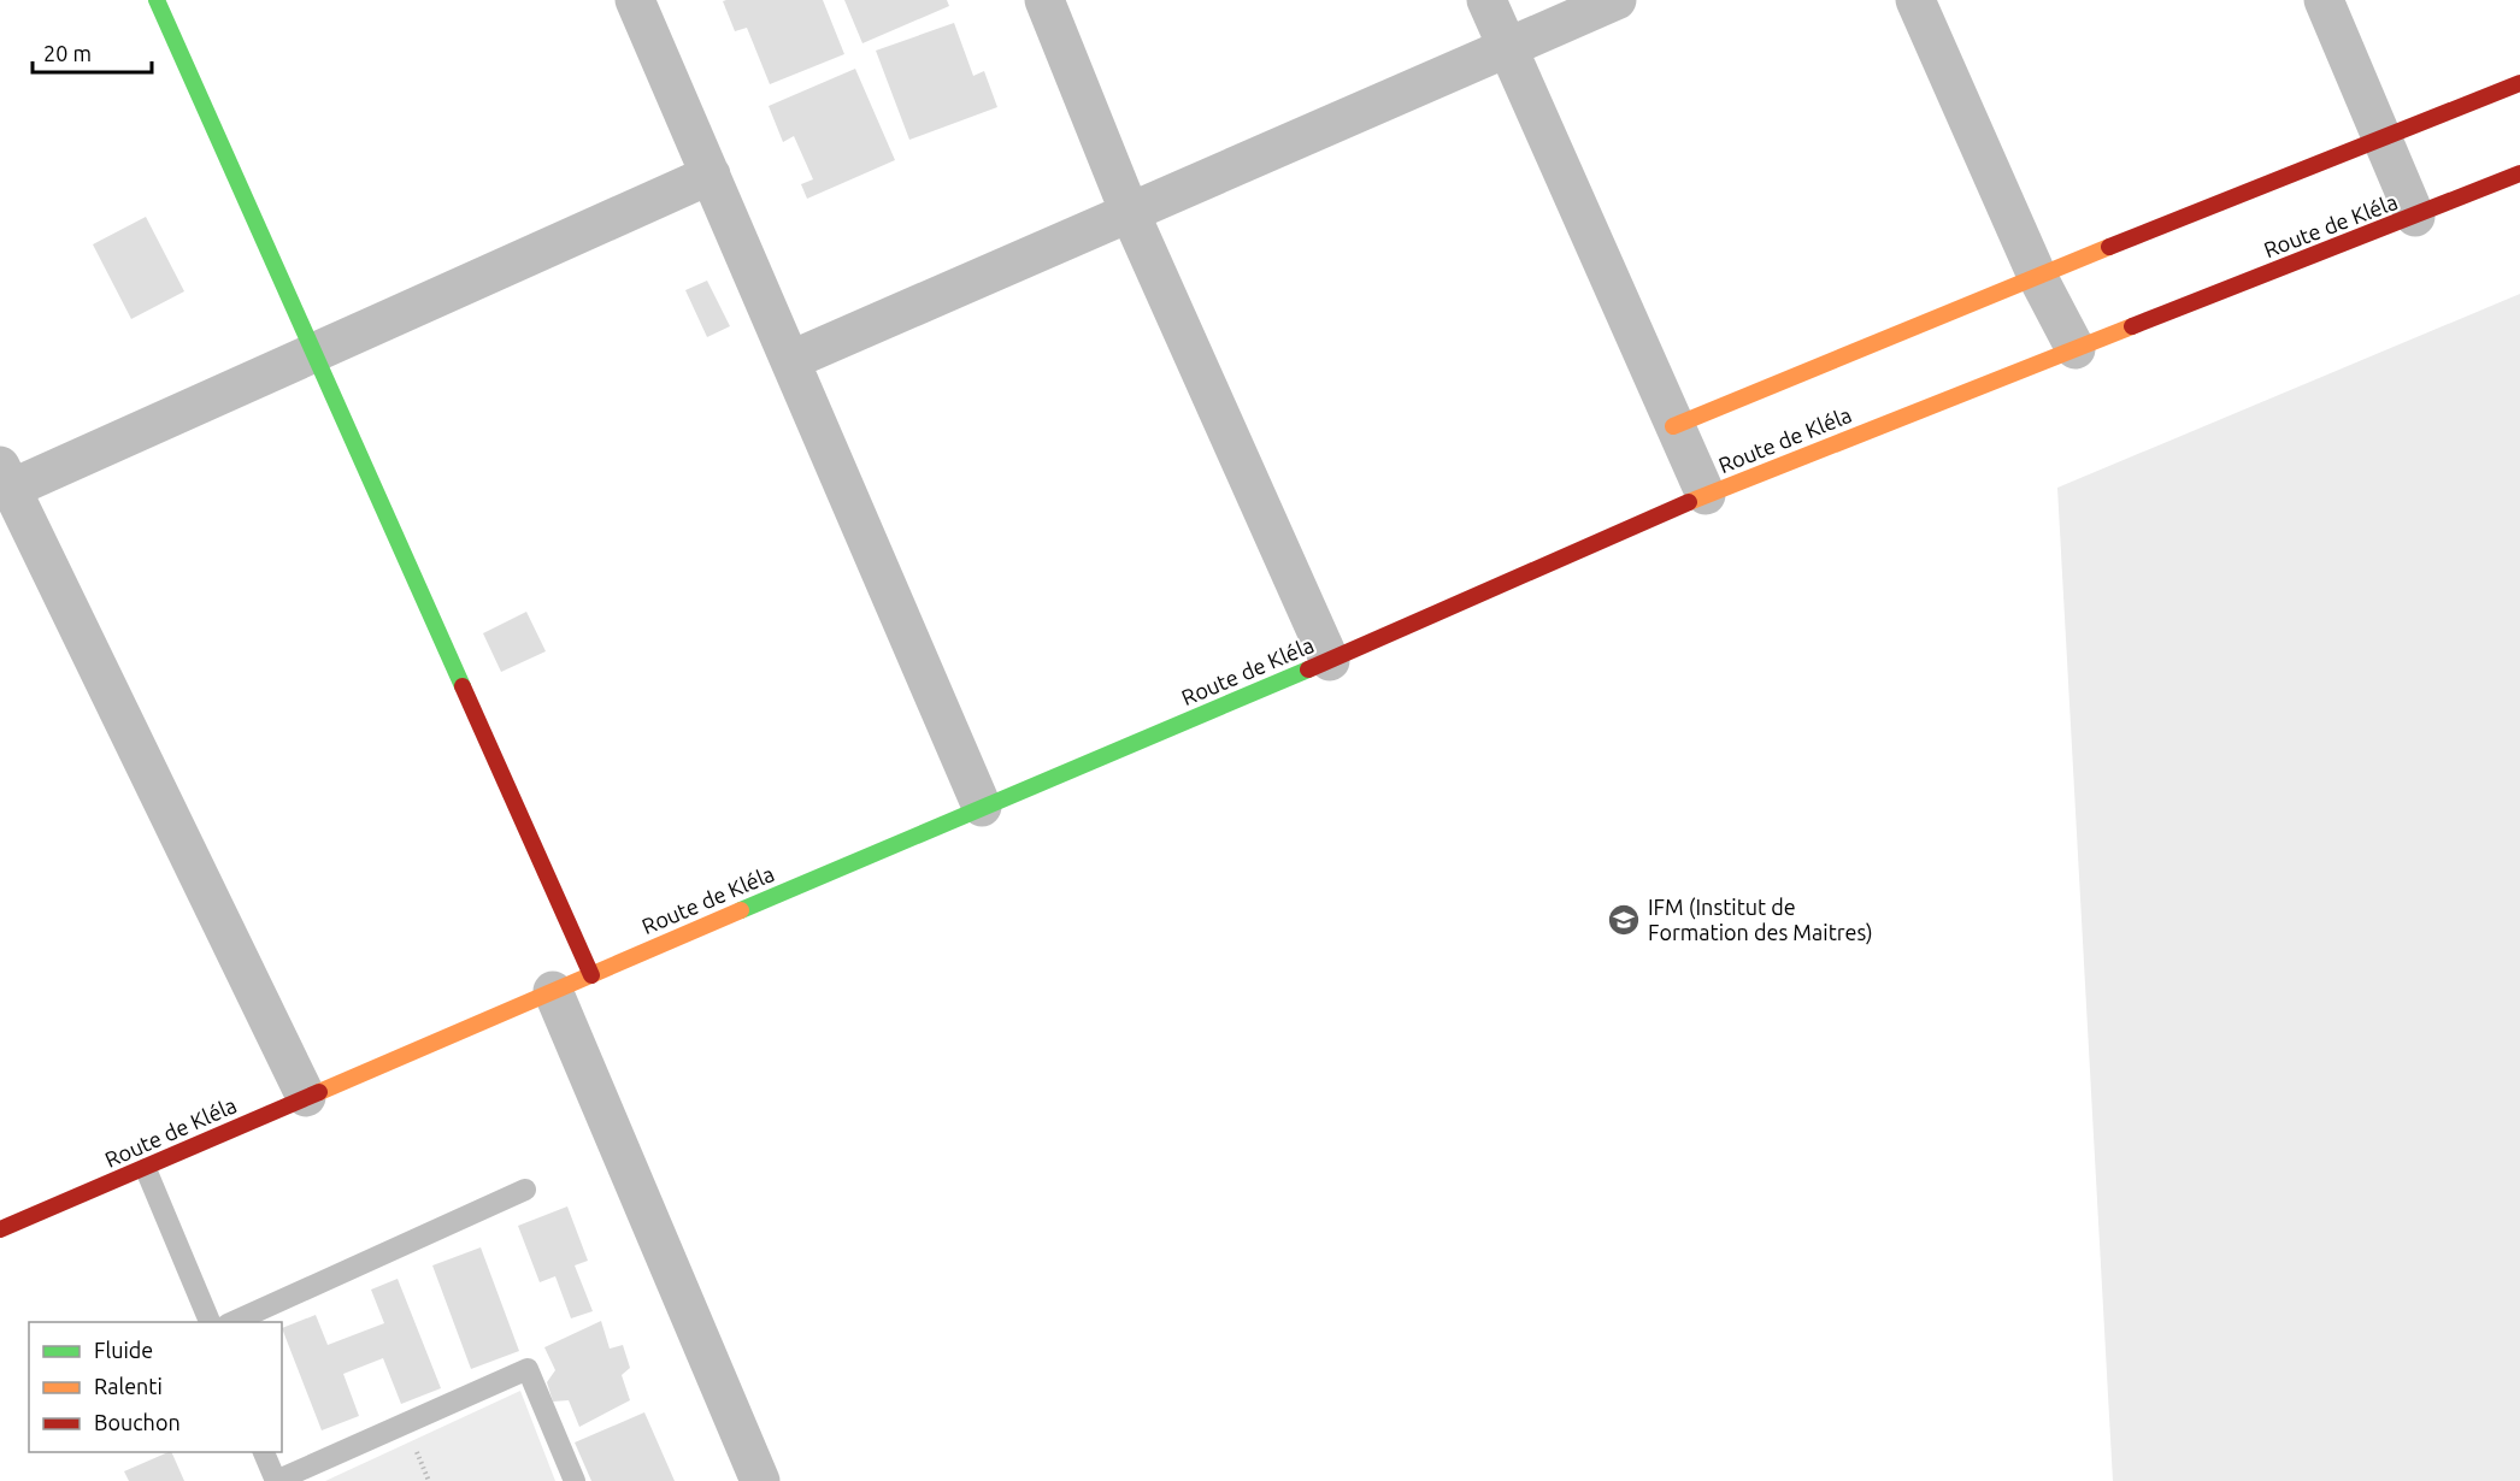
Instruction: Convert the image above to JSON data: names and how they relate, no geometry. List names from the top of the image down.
{
  "streets": {
    "main road": ["Route de Kléla"]
  },
  "places": {
    "school or university": ["IFM (Institut de Formation des Maitres)"]
  },
  "legend": ["Fluide", "Ralenti", "Bouchon"],
  "scale_bar": "20 m"
}
